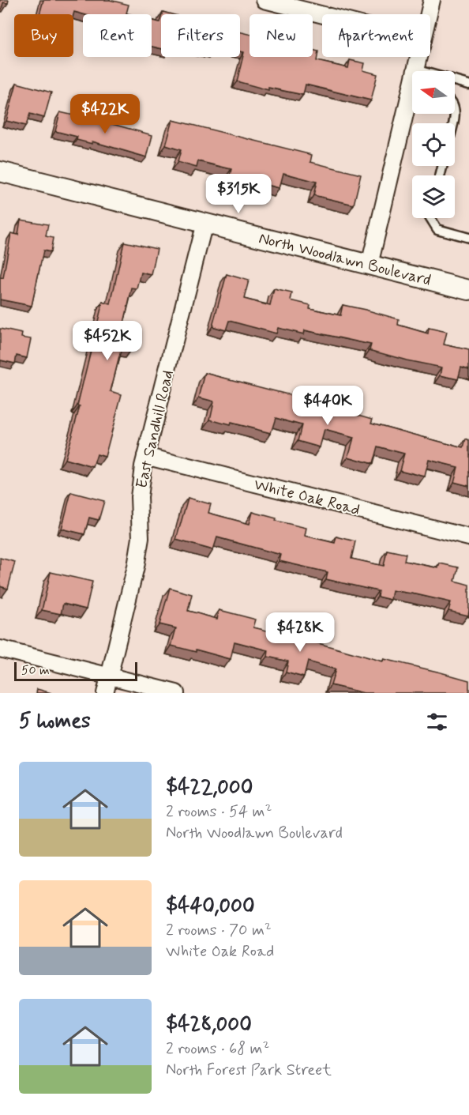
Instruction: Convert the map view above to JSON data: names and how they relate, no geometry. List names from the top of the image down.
{
  "streets": {
    "street": ["North Woodlawn Boulevard", "East Sandhill Road", "White Oak Road"]
  },
  "crossings": [
    ["North Woodlawn Boulevard", "East Sandhill Road"],
    ["East Sandhill Road", "White Oak Road"]
  ],
  "scale_bar": "50 m",
  "north": "left",
  "page": {
    "chip": [
      "Buy",
      "Rent",
      "Filters",
      "New",
      "Apartment"
    ],
    "price": [
      "$422K",
      "$315K",
      "$452K",
      "$440K",
      "$428K"
    ],
    "scale": "50 m",
    "heading": "5 homes",
    "list": [
      {
        "name": "$422,000",
        "note": "2 rooms · 54 m² · North Woodlawn Boulevard"
      },
      {
        "name": "$440,000",
        "note": "2 rooms · 70 m² · White Oak Road"
      },
      {
        "name": "$428,000",
        "note": "2 rooms · 68 m² · North Forest Park Street"
      }
    ]
  }
}
